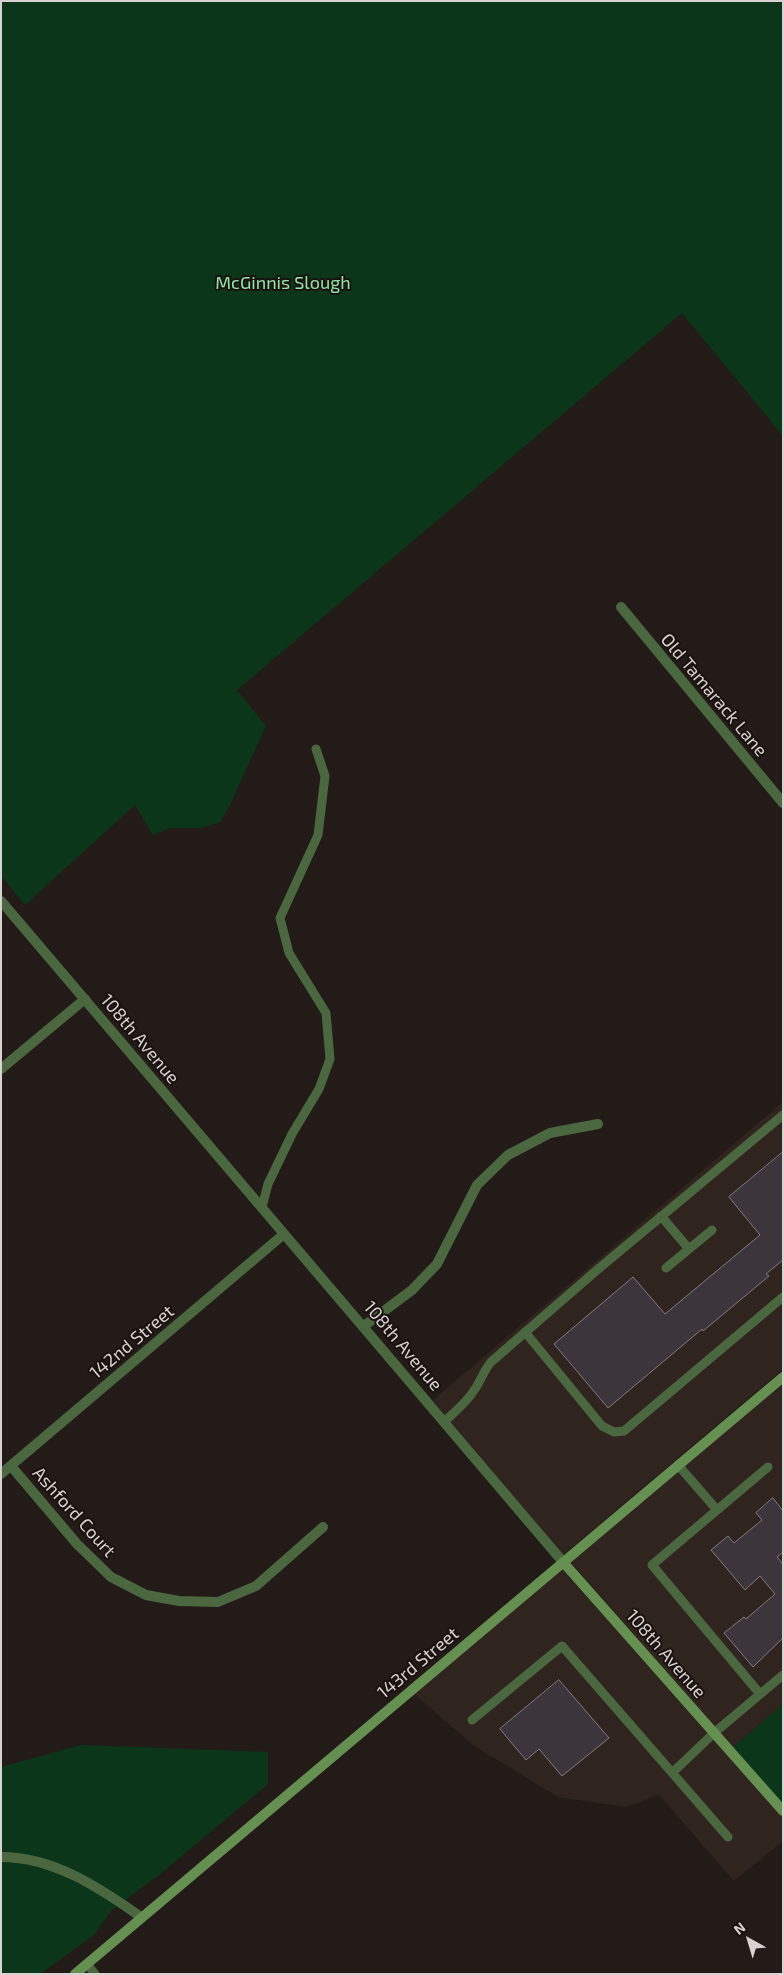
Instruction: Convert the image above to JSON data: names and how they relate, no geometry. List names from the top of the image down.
{
  "streets": {
    "main road": ["108th Avenue", "143rd Street"],
    "street": ["Old Tamarack Lane", "142nd Street", "Ashford Court"]
  },
  "crossings": [
    ["108th Avenue", "142nd Street"],
    ["108th Avenue", "143rd Street"],
    ["142nd Street", "Ashford Court"]
  ],
  "parks": ["McGinnis Slough"],
  "north": "top left"
}
